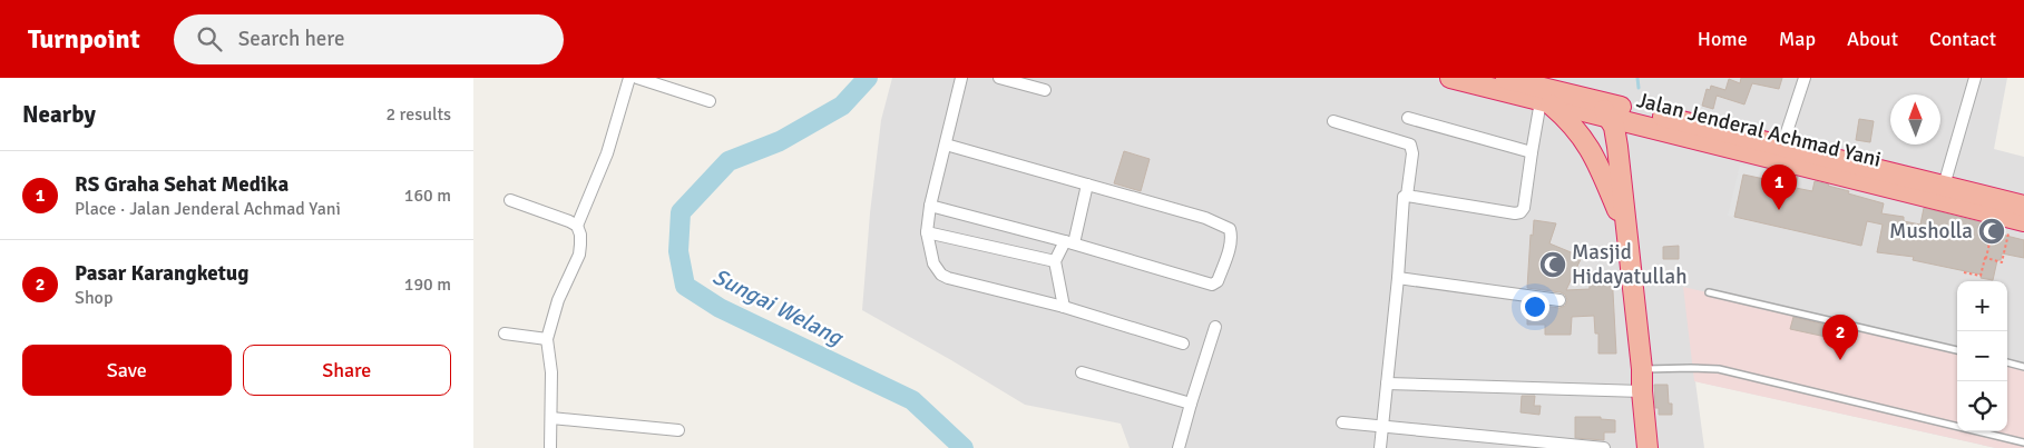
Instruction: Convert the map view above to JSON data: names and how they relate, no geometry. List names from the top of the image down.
{
  "streets": {
    "highway": ["Jalan Jenderal Achmad Yani"]
  },
  "water": ["Sungai Welang"],
  "places": {
    "mosque": ["Musholla", "Masjid Hidayatullah"]
  },
  "north": "top",
  "page": {
    "header": "Turnpoint",
    "search": "Search here",
    "nav": [
      "Home",
      "Map",
      "About",
      "Contact"
    ],
    "heading": ["Nearby", "2 results"],
    "list": [
      {
        "mark": "1",
        "name": "RS Graha Sehat Medika",
        "note": "Place · Jalan Jenderal Achmad Yani",
        "value": "160 m"
      },
      {
        "mark": "2",
        "name": "Pasar Karangketug",
        "note": "Shop",
        "value": "190 m"
      }
    ],
    "pins": ["1", "2"],
    "map_buttons": ["+", "−"],
    "buttons": ["Save", "Share"]
  }
}
